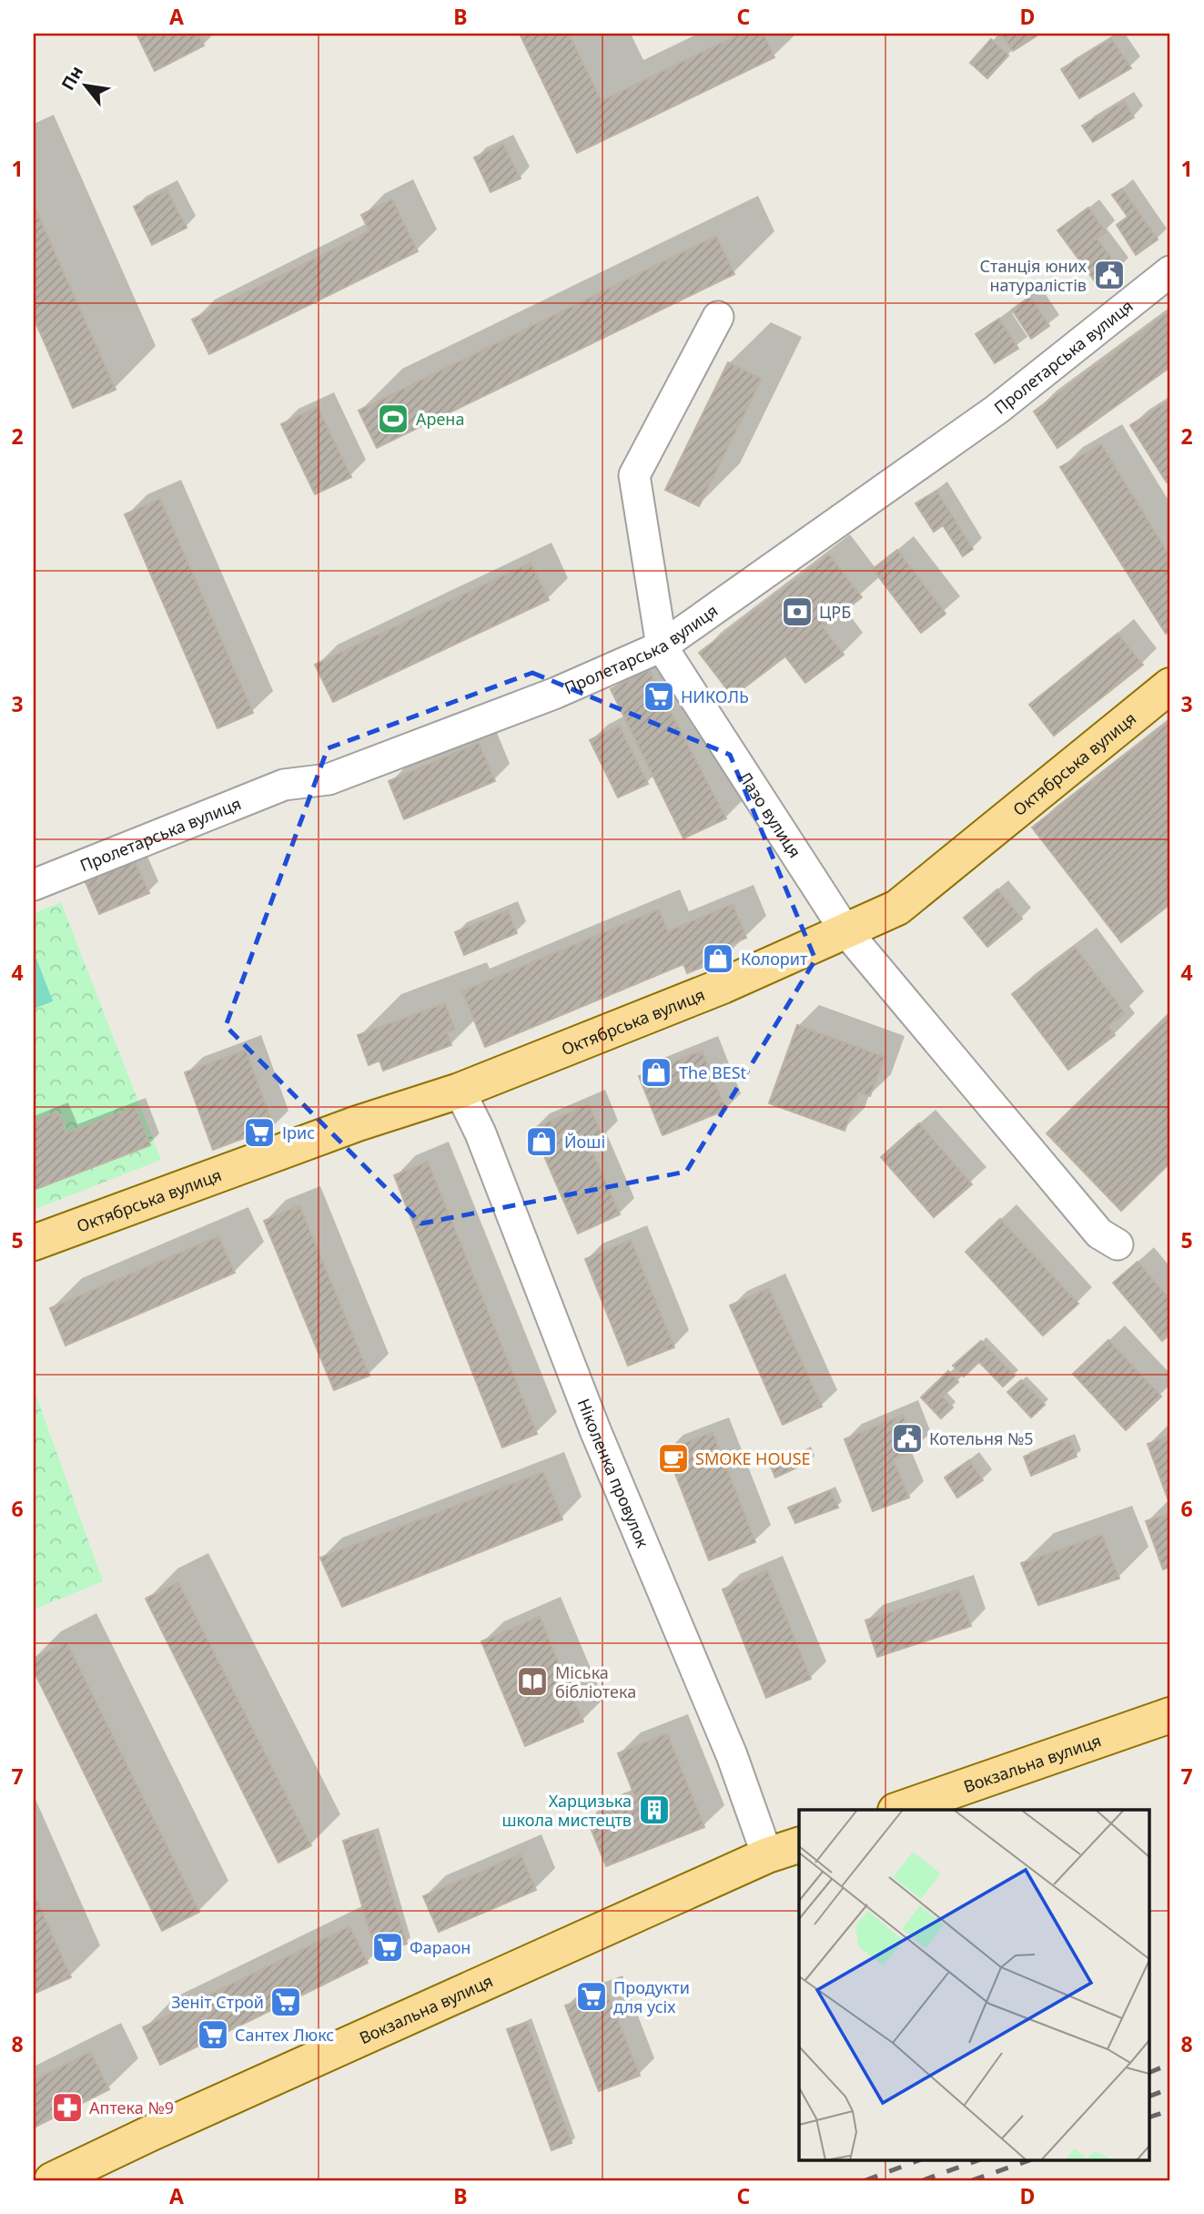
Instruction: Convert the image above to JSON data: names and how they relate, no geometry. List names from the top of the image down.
{
  "streets": {
    "main road": ["Октябрська вулиця", "Вокзальна вулиця"],
    "street": ["Пролетарська вулиця", "Лазо вулиця", "Ніколенка провулок"]
  },
  "crossings": [
    ["Пролетарська вулиця", "Лазо вулиця"],
    ["Октябрська вулиця", "Лазо вулиця"],
    ["Октябрська вулиця", "Ніколенка провулок"],
    ["Ніколенка провулок", "Вокзальна вулиця"]
  ],
  "places": {
    "public building": ["Станція юних натуралістів", "Котельня №5"],
    "sports": ["Арена"],
    "bank": ["ЦРБ"],
    "supermarket": [
      "НИКОЛЬ",
      "Ірис",
      "Фараон",
      "Продукти для усіх",
      "Зеніт Строй",
      "Сантех Люкс"
    ],
    "shop": ["Колорит", "The BESt", "Йоші"],
    "cafe": ["SMOKE HOUSE"],
    "library": ["Міська бібліотека"],
    "building": ["Харцизька школа мистецтв"],
    "pharmacy": ["Аптека №9"]
  },
  "north": "top left",
  "grid": {
    "columns": [
      "A",
      "B",
      "C",
      "D"
    ],
    "rows": [
      "1",
      "2",
      "3",
      "4",
      "5",
      "6",
      "7",
      "8"
    ]
  }
}
